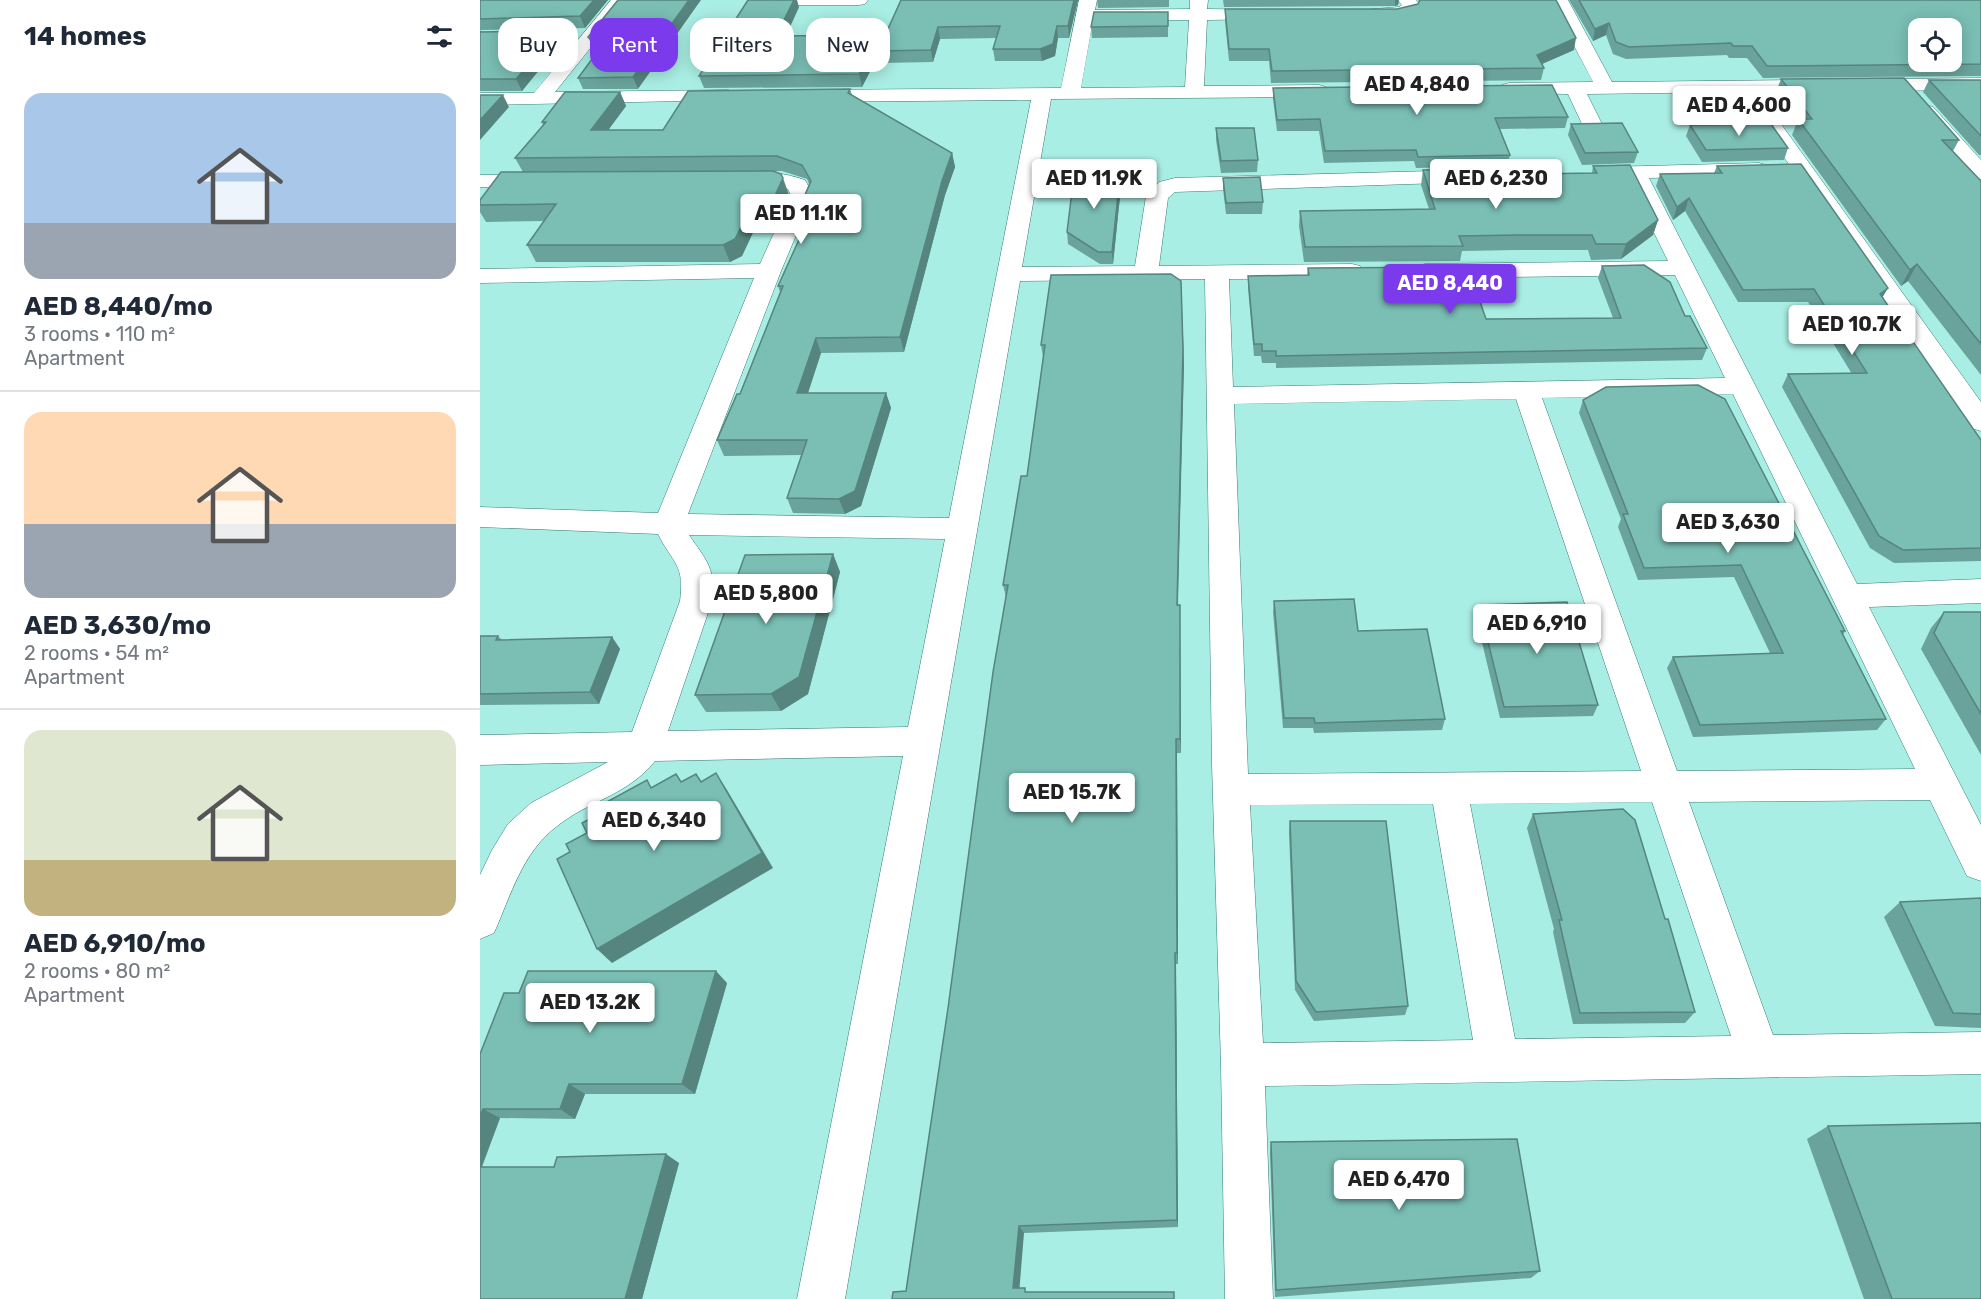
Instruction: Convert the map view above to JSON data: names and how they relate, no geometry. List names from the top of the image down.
{
  "page": {
    "heading": "14 homes",
    "chip": [
      "Buy",
      "Rent",
      "Filters",
      "New"
    ],
    "price": [
      "AED 4,840",
      "AED 4,600",
      "AED 11.9K",
      "AED 6,230",
      "AED 11.1K",
      "AED 8,440",
      "AED 10.7K",
      "AED 3,630",
      "AED 5,800",
      "AED 6,910",
      "AED 15.7K",
      "AED 6,340",
      "AED 13.2K",
      "AED 6,470"
    ],
    "list": [
      {
        "name": "AED 8,440/mo",
        "note": "3 rooms · 110 m² · Apartment"
      },
      {
        "name": "AED 3,630/mo",
        "note": "2 rooms · 54 m² · Apartment"
      },
      {
        "name": "AED 6,910/mo",
        "note": "2 rooms · 80 m² · Apartment"
      }
    ]
  }
}
